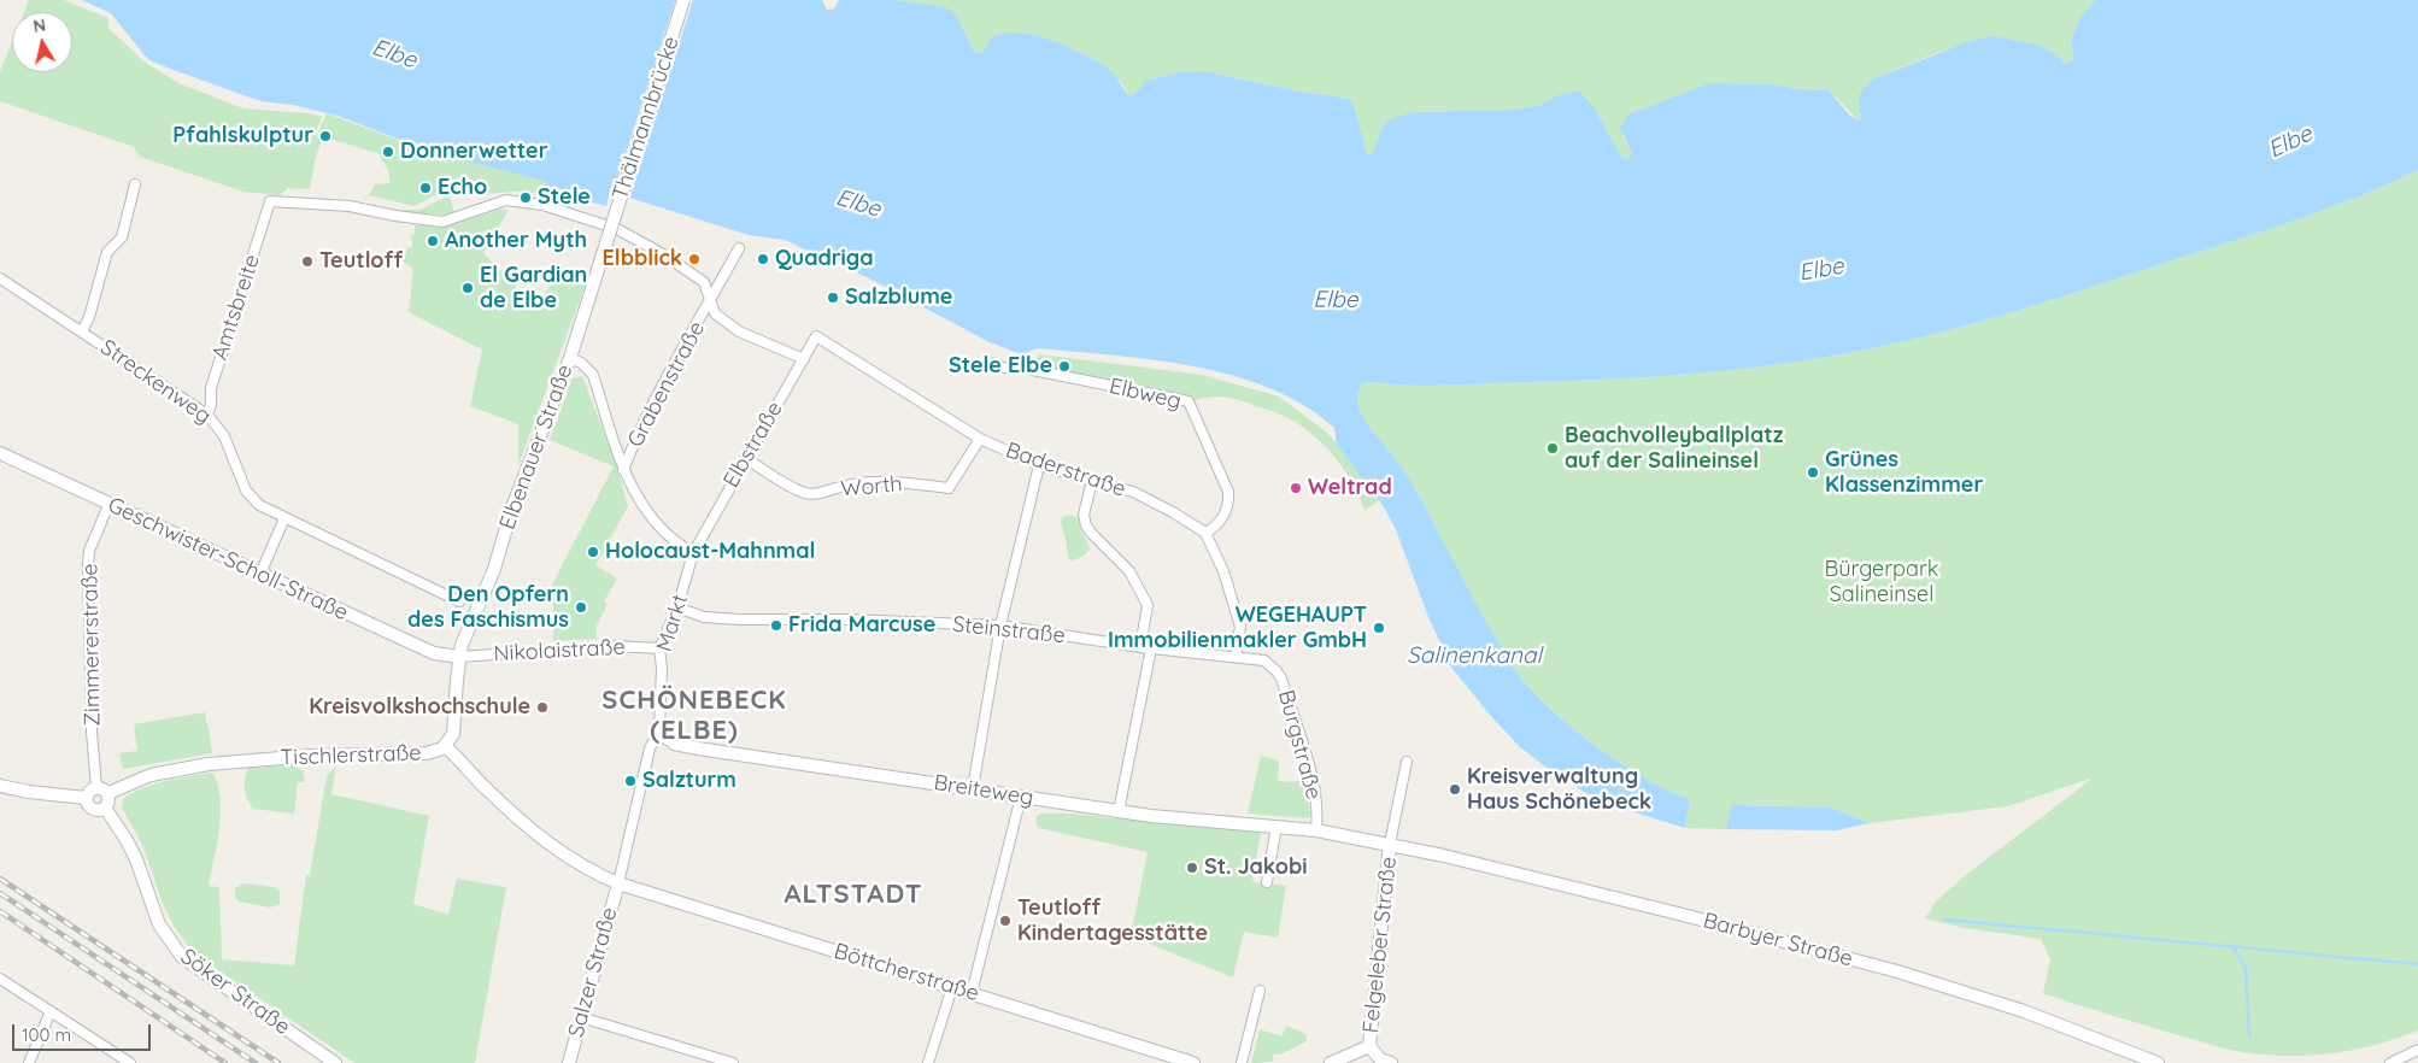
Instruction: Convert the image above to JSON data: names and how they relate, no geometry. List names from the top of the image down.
{
  "streets": {
    "street": [
      "Thälmannbrücke",
      "Amtsbreite",
      "Streckenweg",
      "Grabenstraße",
      "Elbweg",
      "Elbstraße",
      "Elbenauer Straße",
      "Baderstraße",
      "Worth",
      "Geschwister-Scholl-Straße",
      "Markt",
      "Steinstraße",
      "Zimmererstraße",
      "Nikolaistraße",
      "Burgstraße",
      "Tischlerstraße",
      "Breiteweg",
      "Barbyer Straße",
      "Felgeleber Straße",
      "Salzer Straße",
      "Böttcherstraße",
      "Söker Straße"
    ]
  },
  "crossings": [
    ["Thälmannbrücke", "Elbenauer Straße"],
    ["Amtsbreite", "Streckenweg"],
    ["Amtsbreite", "Grabenstraße"],
    ["Elbweg", "Baderstraße"],
    ["Elbstraße", "Baderstraße"],
    ["Elbstraße", "Worth"],
    ["Elbstraße", "Markt"],
    ["Elbenauer Straße", "Geschwister-Scholl-Straße"],
    ["Elbenauer Straße", "Nikolaistraße"],
    ["Elbenauer Straße", "Tischlerstraße"],
    ["Baderstraße", "Worth"],
    ["Geschwister-Scholl-Straße", "Zimmererstraße"],
    ["Geschwister-Scholl-Straße", "Nikolaistraße"],
    ["Markt", "Steinstraße"],
    ["Markt", "Nikolaistraße"],
    ["Markt", "Breiteweg"],
    ["Steinstraße", "Burgstraße"],
    ["Zimmererstraße", "Tischlerstraße"],
    ["Zimmererstraße", "Söker Straße"],
    ["Burgstraße", "Breiteweg"],
    ["Burgstraße", "Barbyer Straße"],
    ["Tischlerstraße", "Salzer Straße"],
    ["Tischlerstraße", "Böttcherstraße"],
    ["Tischlerstraße", "Söker Straße"],
    ["Breiteweg", "Barbyer Straße"],
    ["Barbyer Straße", "Felgeleber Straße"],
    ["Salzer Straße", "Böttcherstraße"]
  ],
  "districts": ["SCHÖNEBECK (ELBE)", "ALTSTADT"],
  "water": ["Elbe", "Salinenkanal"],
  "parks": ["Bürgerpark Salineinsel"],
  "places": [
    "Pfahlskulptur",
    "Donnerwetter",
    "Echo",
    "Stele",
    "Another Myth",
    "Elbblick",
    "Quadriga",
    "Teutloff",
    "El Gardian de Elbe",
    "Salzblume",
    "Stele Elbe",
    "Beachvolleyballplatz auf der Salineinsel",
    "Grünes Klassenzimmer",
    "Weltrad",
    "Holocaust-Mahnmal",
    "Den Opfern des Faschismus",
    "Frida Marcuse",
    "WEGEHAUPT Immobilienmakler GmbH",
    "Kreisvolkshochschule",
    "Salzturm",
    "Kreisverwaltung Haus Schönebeck",
    "St. Jakobi",
    "Teutloff Kindertagesstätte"
  ],
  "scale_bar": "100 m",
  "north": "top"
}
